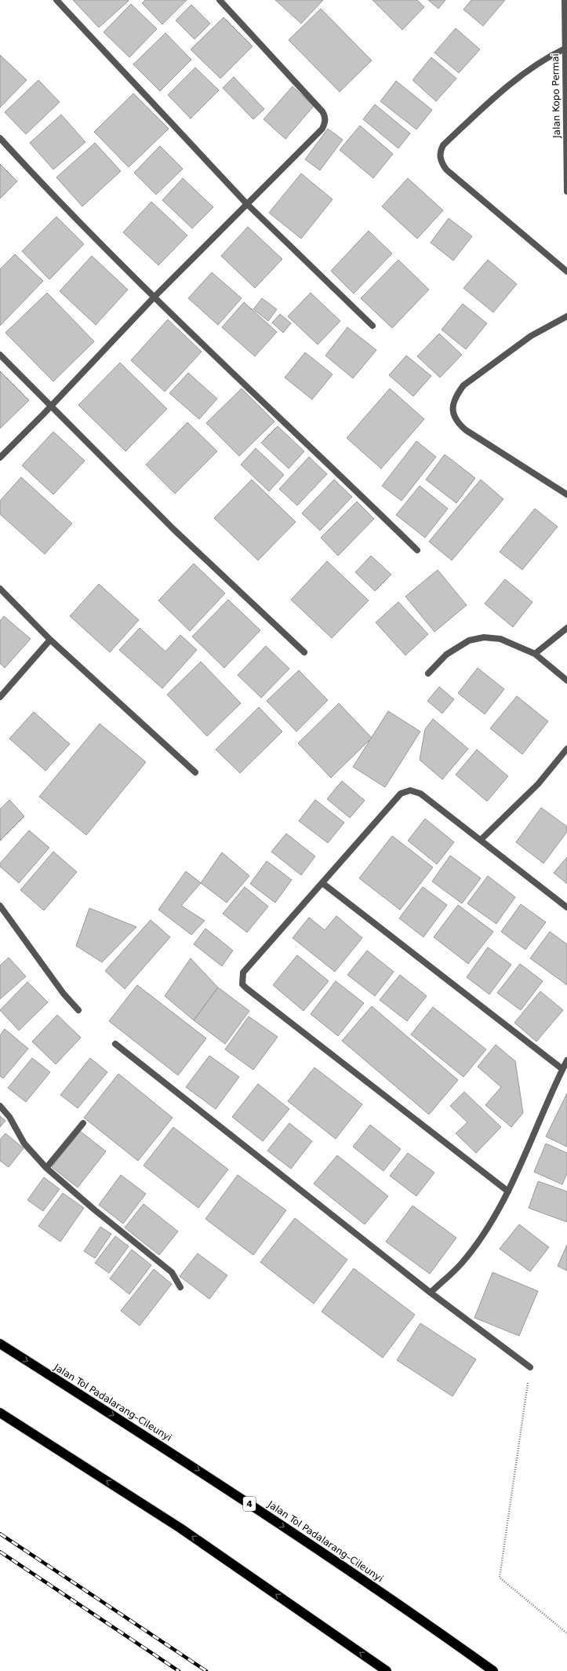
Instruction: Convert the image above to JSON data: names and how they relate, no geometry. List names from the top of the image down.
{
  "streets": {
    "highway": ["Jalan Tol Padalarang–Cileunyi", "4"],
    "street": ["Jalan Kopo Permai"]
  }
}
